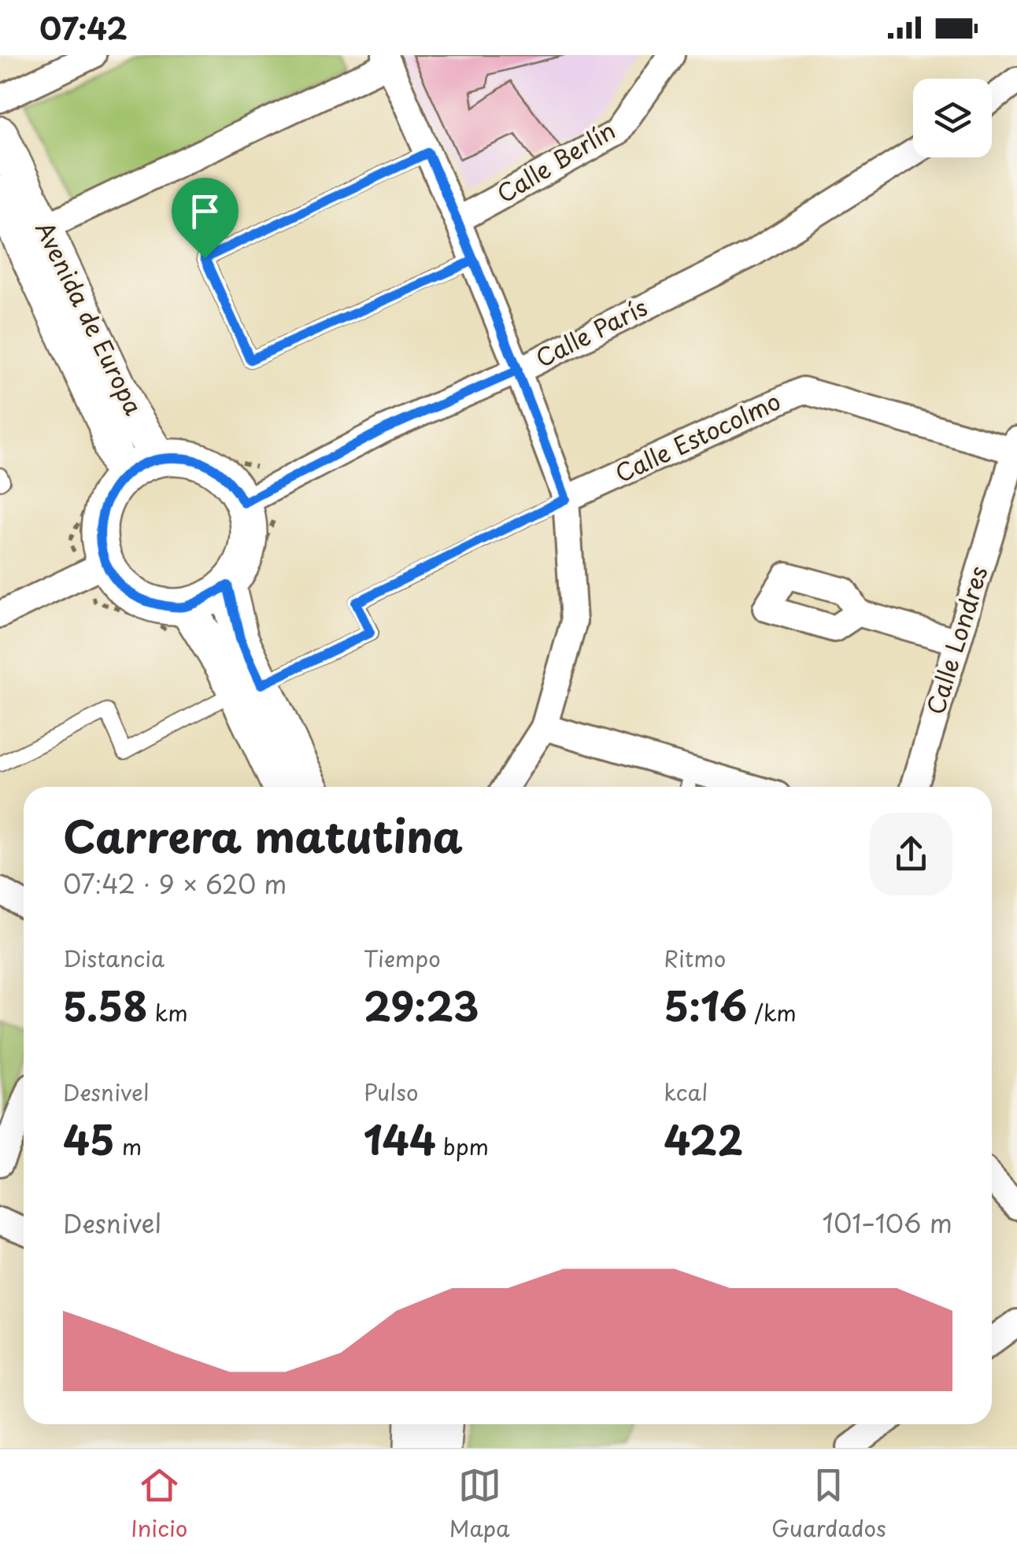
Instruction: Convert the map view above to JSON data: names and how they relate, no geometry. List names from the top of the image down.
{
  "streets": {
    "main road": ["Avenida de Europa"],
    "street": [
      "Calle Berlín",
      "Calle París",
      "Calle Estocolmo",
      "Calle Londres"
    ]
  },
  "crossings": [
    ["Avenida de Europa", "Calle París"],
    ["Calle Estocolmo", "Calle Londres"]
  ],
  "page": {
    "status": "07:42",
    "heading": ["Carrera matutina", "07:42 · 9 × 620 m"],
    "stats": [
      ["Distancia", "5.58 km"],
      ["Tiempo", "29:23"],
      ["Ritmo", "5:16 /km"],
      ["Desnivel", "45 m"],
      ["Pulso", "144 bpm"],
      ["kcal", "422"]
    ],
    "chart": ["Desnivel", "101–106 m"],
    "tabs": ["Inicio", "Mapa", "Guardados"]
  }
}
